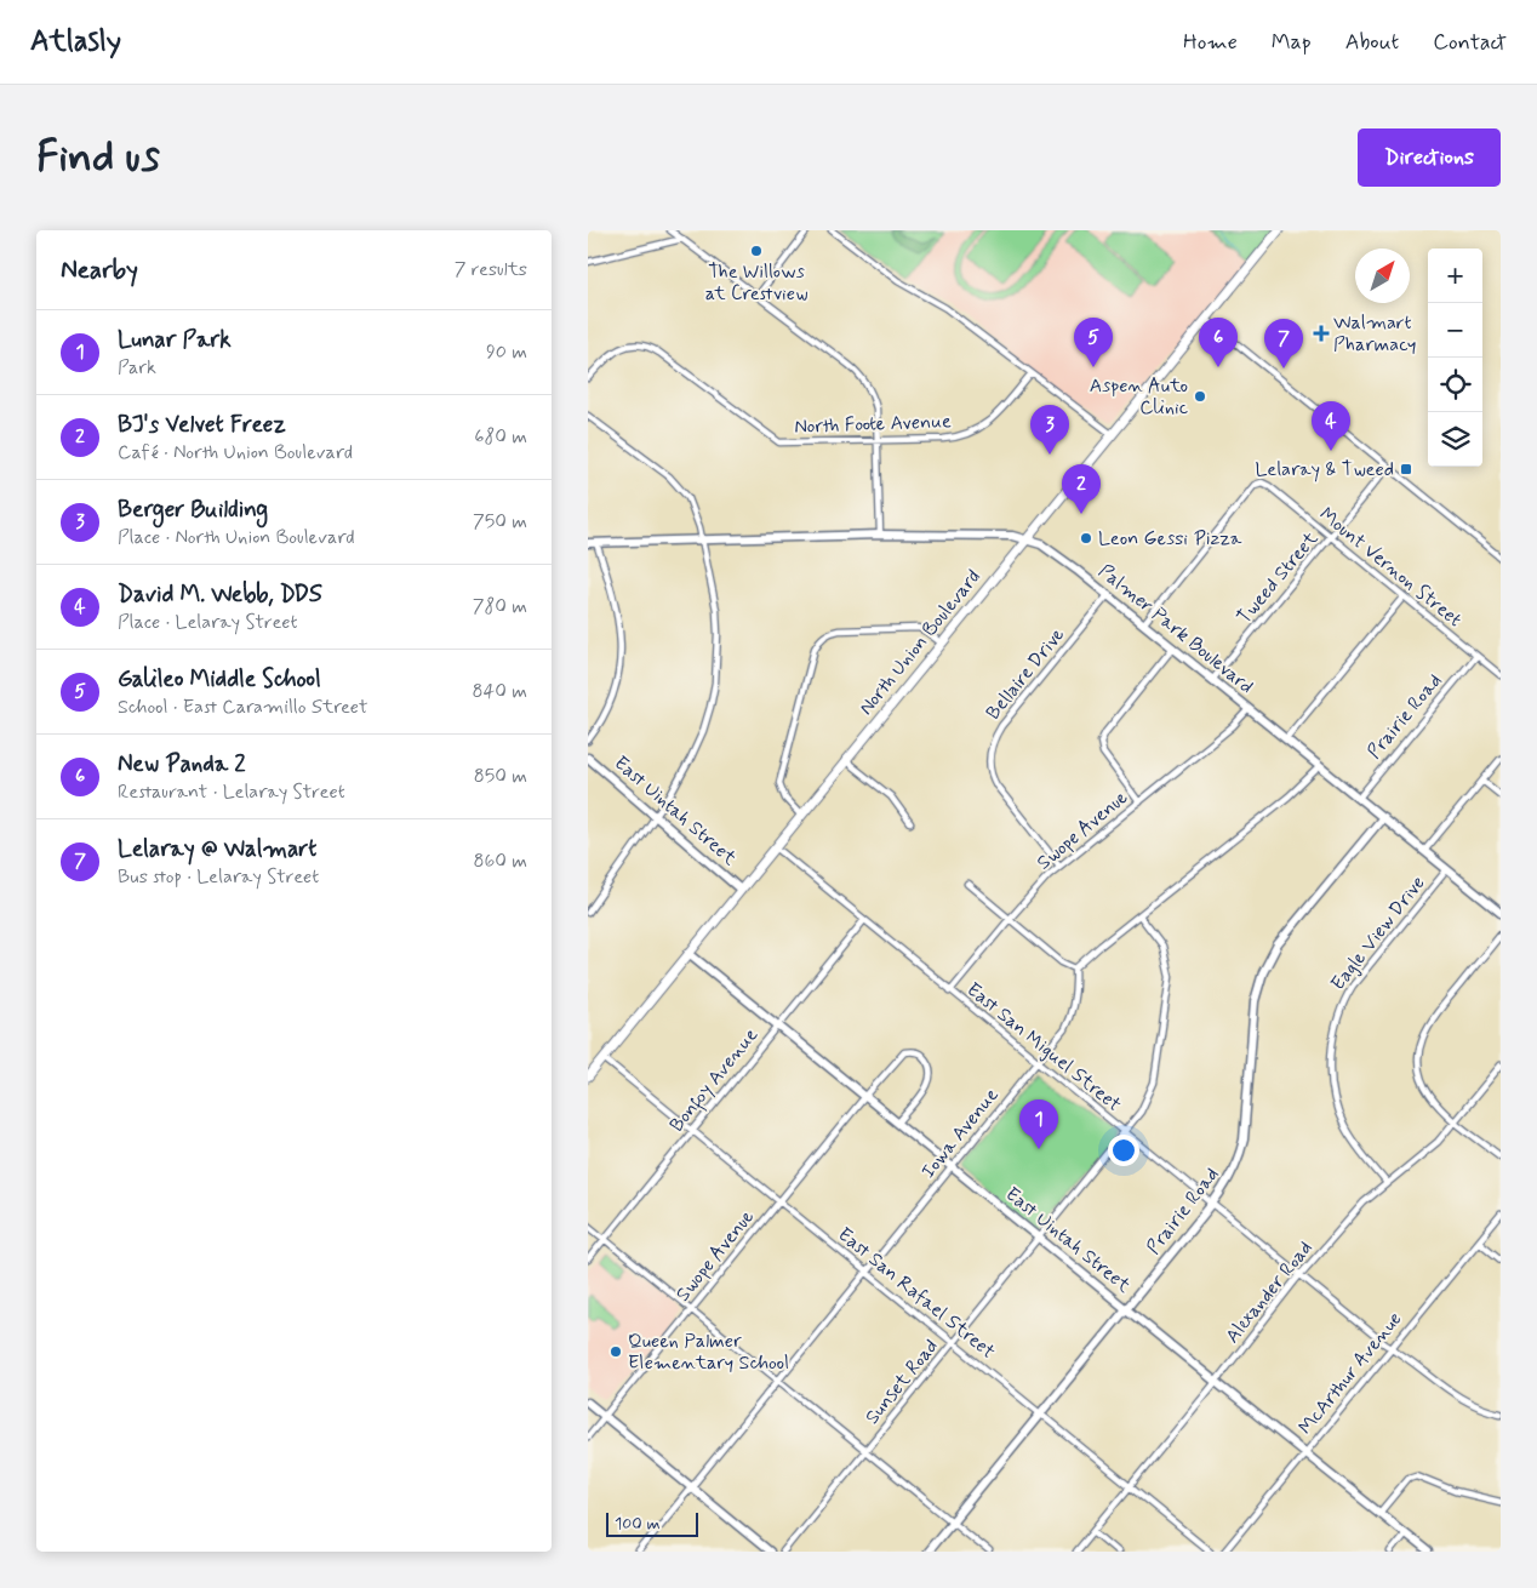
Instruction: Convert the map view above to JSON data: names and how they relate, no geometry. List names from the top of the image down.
{
  "streets": {
    "main road": [
      "Palmer Park Boulevard",
      "North Union Boulevard",
      "Prairie Road",
      "East Uintah Street"
    ],
    "street": [
      "North Foote Avenue",
      "Mount Vernon Street",
      "Tweed Street",
      "Bellaire Drive",
      "Swope Avenue",
      "Eagle View Drive",
      "East San Miguel Street",
      "Bonfoy Avenue",
      "Iowa Avenue",
      "Alexander Road",
      "East San Rafael Street",
      "McArthur Avenue",
      "Sunset Road"
    ]
  },
  "crossings": [
    ["Mount Vernon Street", "Tweed Street"],
    ["Mount Vernon Street", "Palmer Park Boulevard"],
    ["Mount Vernon Street", "Prairie Road"],
    ["Tweed Street", "Palmer Park Boulevard"],
    ["Palmer Park Boulevard", "North Union Boulevard"],
    ["Palmer Park Boulevard", "Bellaire Drive"],
    ["Palmer Park Boulevard", "Prairie Road"],
    ["Palmer Park Boulevard", "Swope Avenue"],
    ["Palmer Park Boulevard", "Eagle View Drive"],
    ["North Union Boulevard", "East Uintah Street"],
    ["North Union Boulevard", "East San Miguel Street"],
    ["North Union Boulevard", "East San Rafael Street"],
    ["Bellaire Drive", "Swope Avenue"],
    ["Prairie Road", "East Uintah Street"],
    ["Prairie Road", "East San Miguel Street"],
    ["Prairie Road", "East San Rafael Street"],
    ["East Uintah Street", "Swope Avenue"],
    ["East Uintah Street", "Bonfoy Avenue"],
    ["East Uintah Street", "Iowa Avenue"],
    ["East Uintah Street", "Alexander Road"],
    ["East Uintah Street", "McArthur Avenue"],
    ["East Uintah Street", "Sunset Road"],
    ["Swope Avenue", "East San Miguel Street"],
    ["Swope Avenue", "East San Rafael Street"],
    ["Eagle View Drive", "Alexander Road"],
    ["East San Miguel Street", "Bonfoy Avenue"],
    ["East San Miguel Street", "Iowa Avenue"],
    ["East San Miguel Street", "Alexander Road"],
    ["East San Miguel Street", "McArthur Avenue"],
    ["East San Miguel Street", "Sunset Road"],
    ["Bonfoy Avenue", "East San Rafael Street"],
    ["Iowa Avenue", "East San Rafael Street"],
    ["Alexander Road", "East San Rafael Street"],
    ["East San Rafael Street", "Sunset Road"]
  ],
  "places": {
    "other": [
      "The Willows at Crestview",
      "Aspen Auto Clinic",
      "Leon Gessi Pizza",
      "Queen Palmer Elementary School"
    ],
    "health": ["Walmart Pharmacy"],
    "transit": ["Lelaray & Tweed"]
  },
  "scale_bar": "100 m",
  "north": "top right",
  "page": {
    "header": "Atlasly",
    "nav": [
      "Home",
      "Map",
      "About",
      "Contact"
    ],
    "buttons": "Directions",
    "title": "Find us",
    "heading": ["Nearby", "7 results"],
    "map_buttons": ["+", "−"],
    "list": [
      {
        "mark": "1",
        "name": "Lunar Park",
        "note": "Park",
        "value": "90 m"
      },
      {
        "mark": "2",
        "name": "BJ's Velvet Freez",
        "note": "Café · North Union Boulevard",
        "value": "680 m"
      },
      {
        "mark": "3",
        "name": "Berger Building",
        "note": "Place · North Union Boulevard",
        "value": "750 m"
      },
      {
        "mark": "4",
        "name": "David M. Webb, DDS",
        "note": "Place · Lelaray Street",
        "value": "780 m"
      },
      {
        "mark": "5",
        "name": "Galileo Middle School",
        "note": "School · East Caramillo Street",
        "value": "840 m"
      },
      {
        "mark": "6",
        "name": "New Panda 2",
        "note": "Restaurant · Lelaray Street",
        "value": "850 m"
      },
      {
        "mark": "7",
        "name": "Lelaray @ Walmart",
        "note": "Bus stop · Lelaray Street",
        "value": "860 m"
      }
    ],
    "pins": [
      "5",
      "6",
      "7",
      "4",
      "3",
      "2",
      "1"
    ],
    "scale": "100 m"
  }
}
